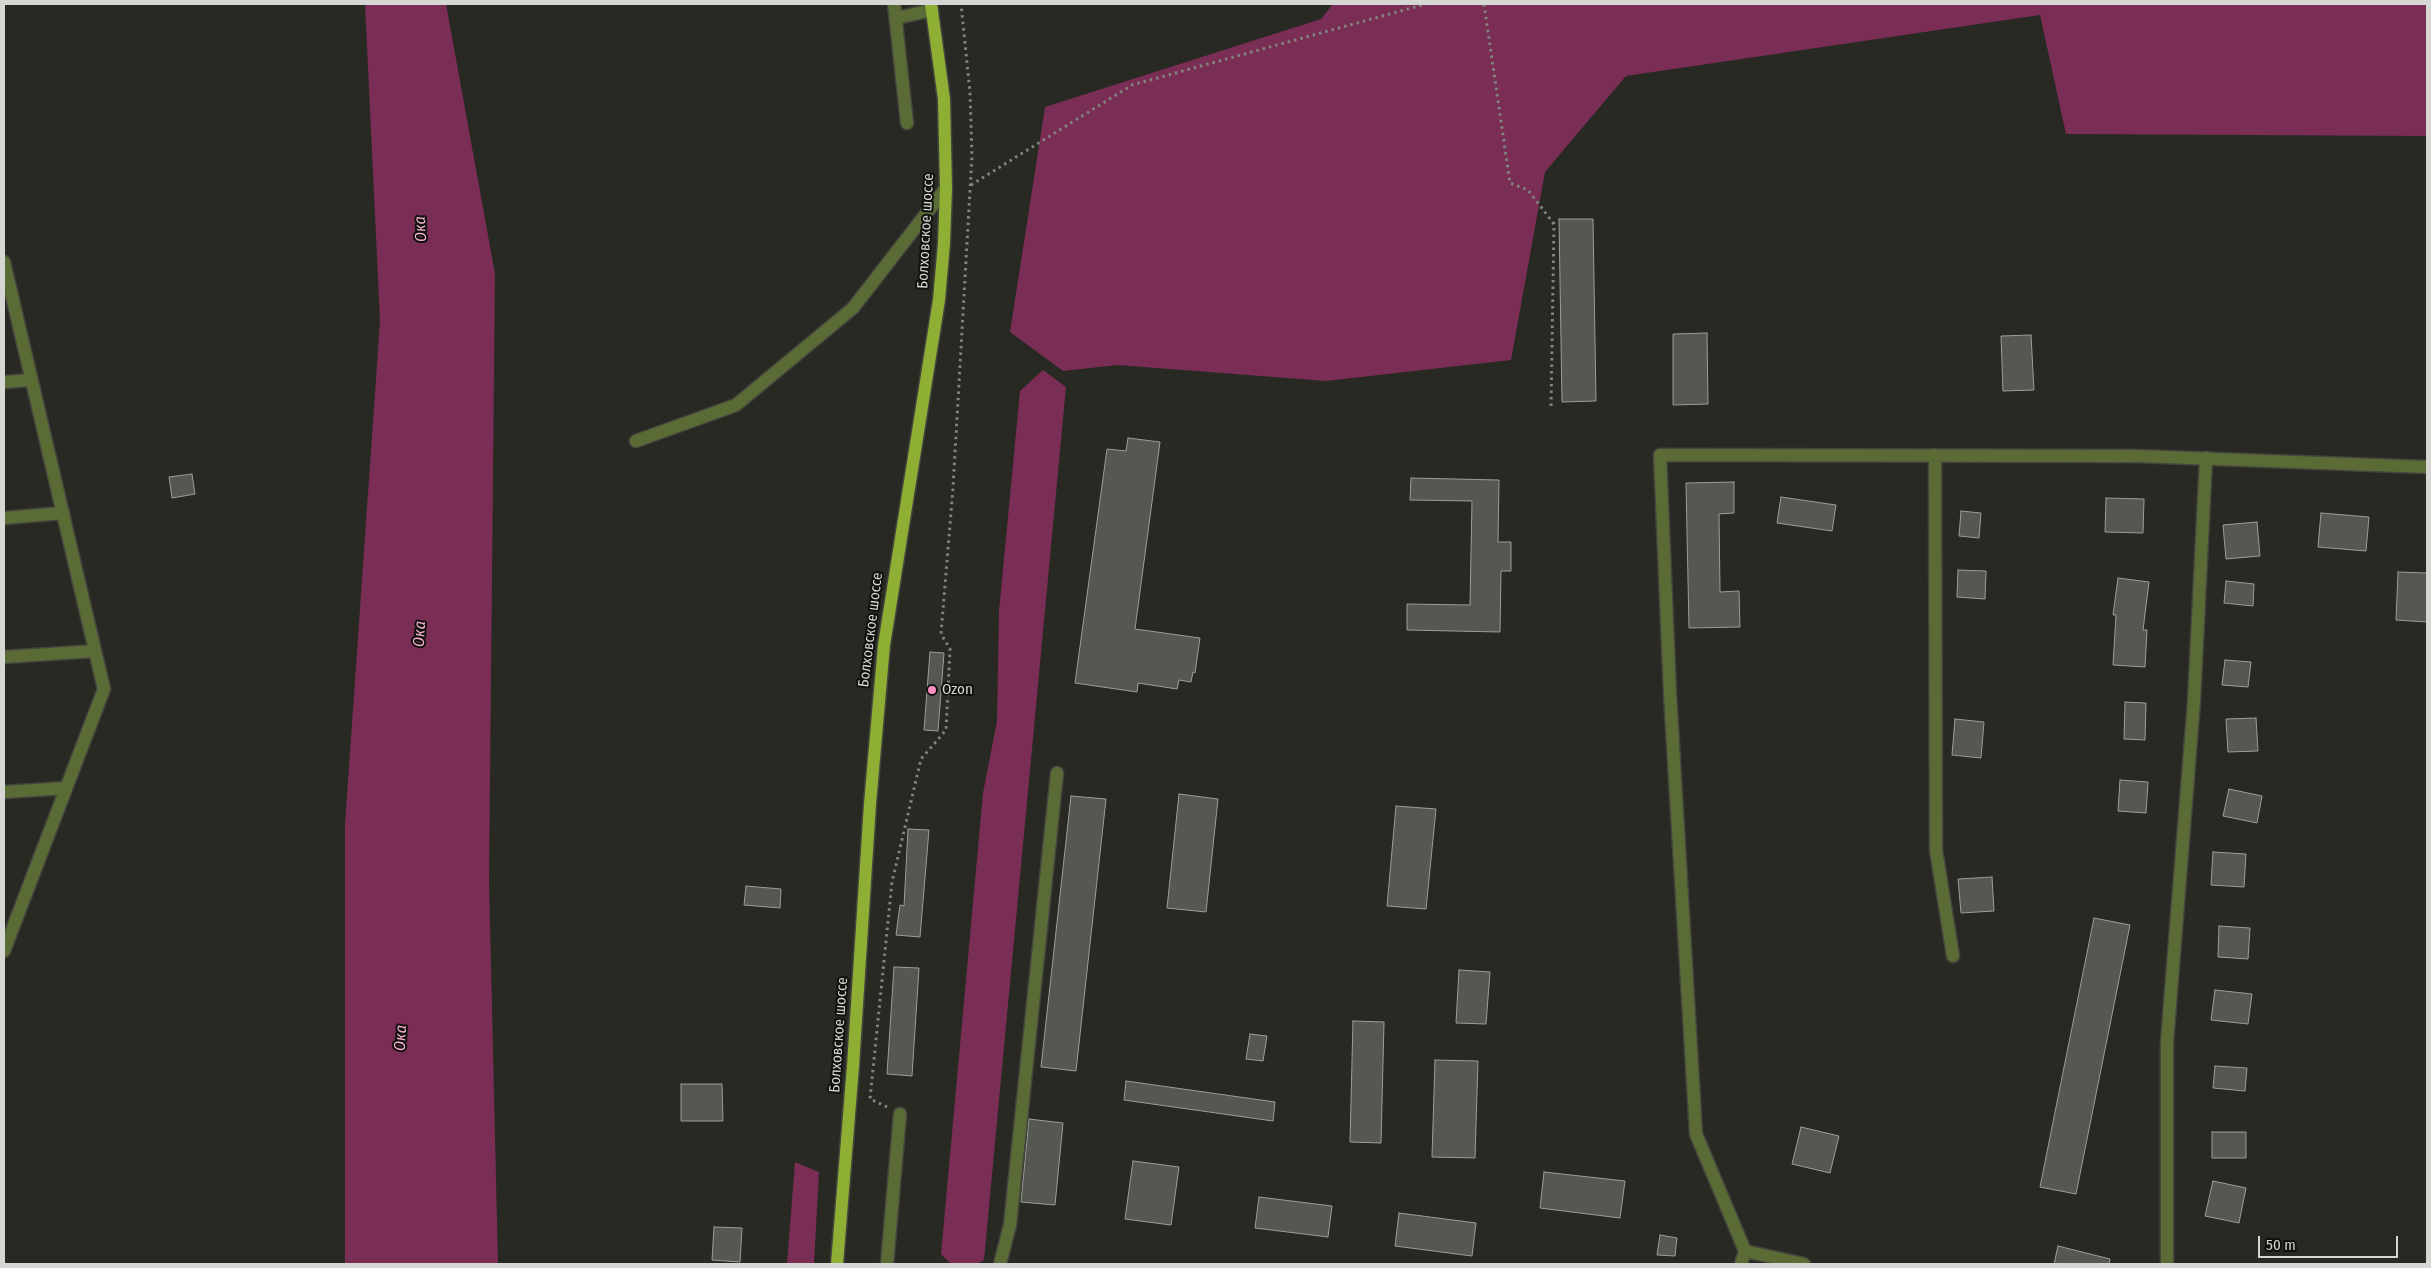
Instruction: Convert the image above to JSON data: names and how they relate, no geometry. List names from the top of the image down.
{
  "streets": {
    "main road": ["Болховское шоссе"]
  },
  "water": ["Ока"],
  "places": ["Ozon"],
  "scale_bar": "50 m"
}
